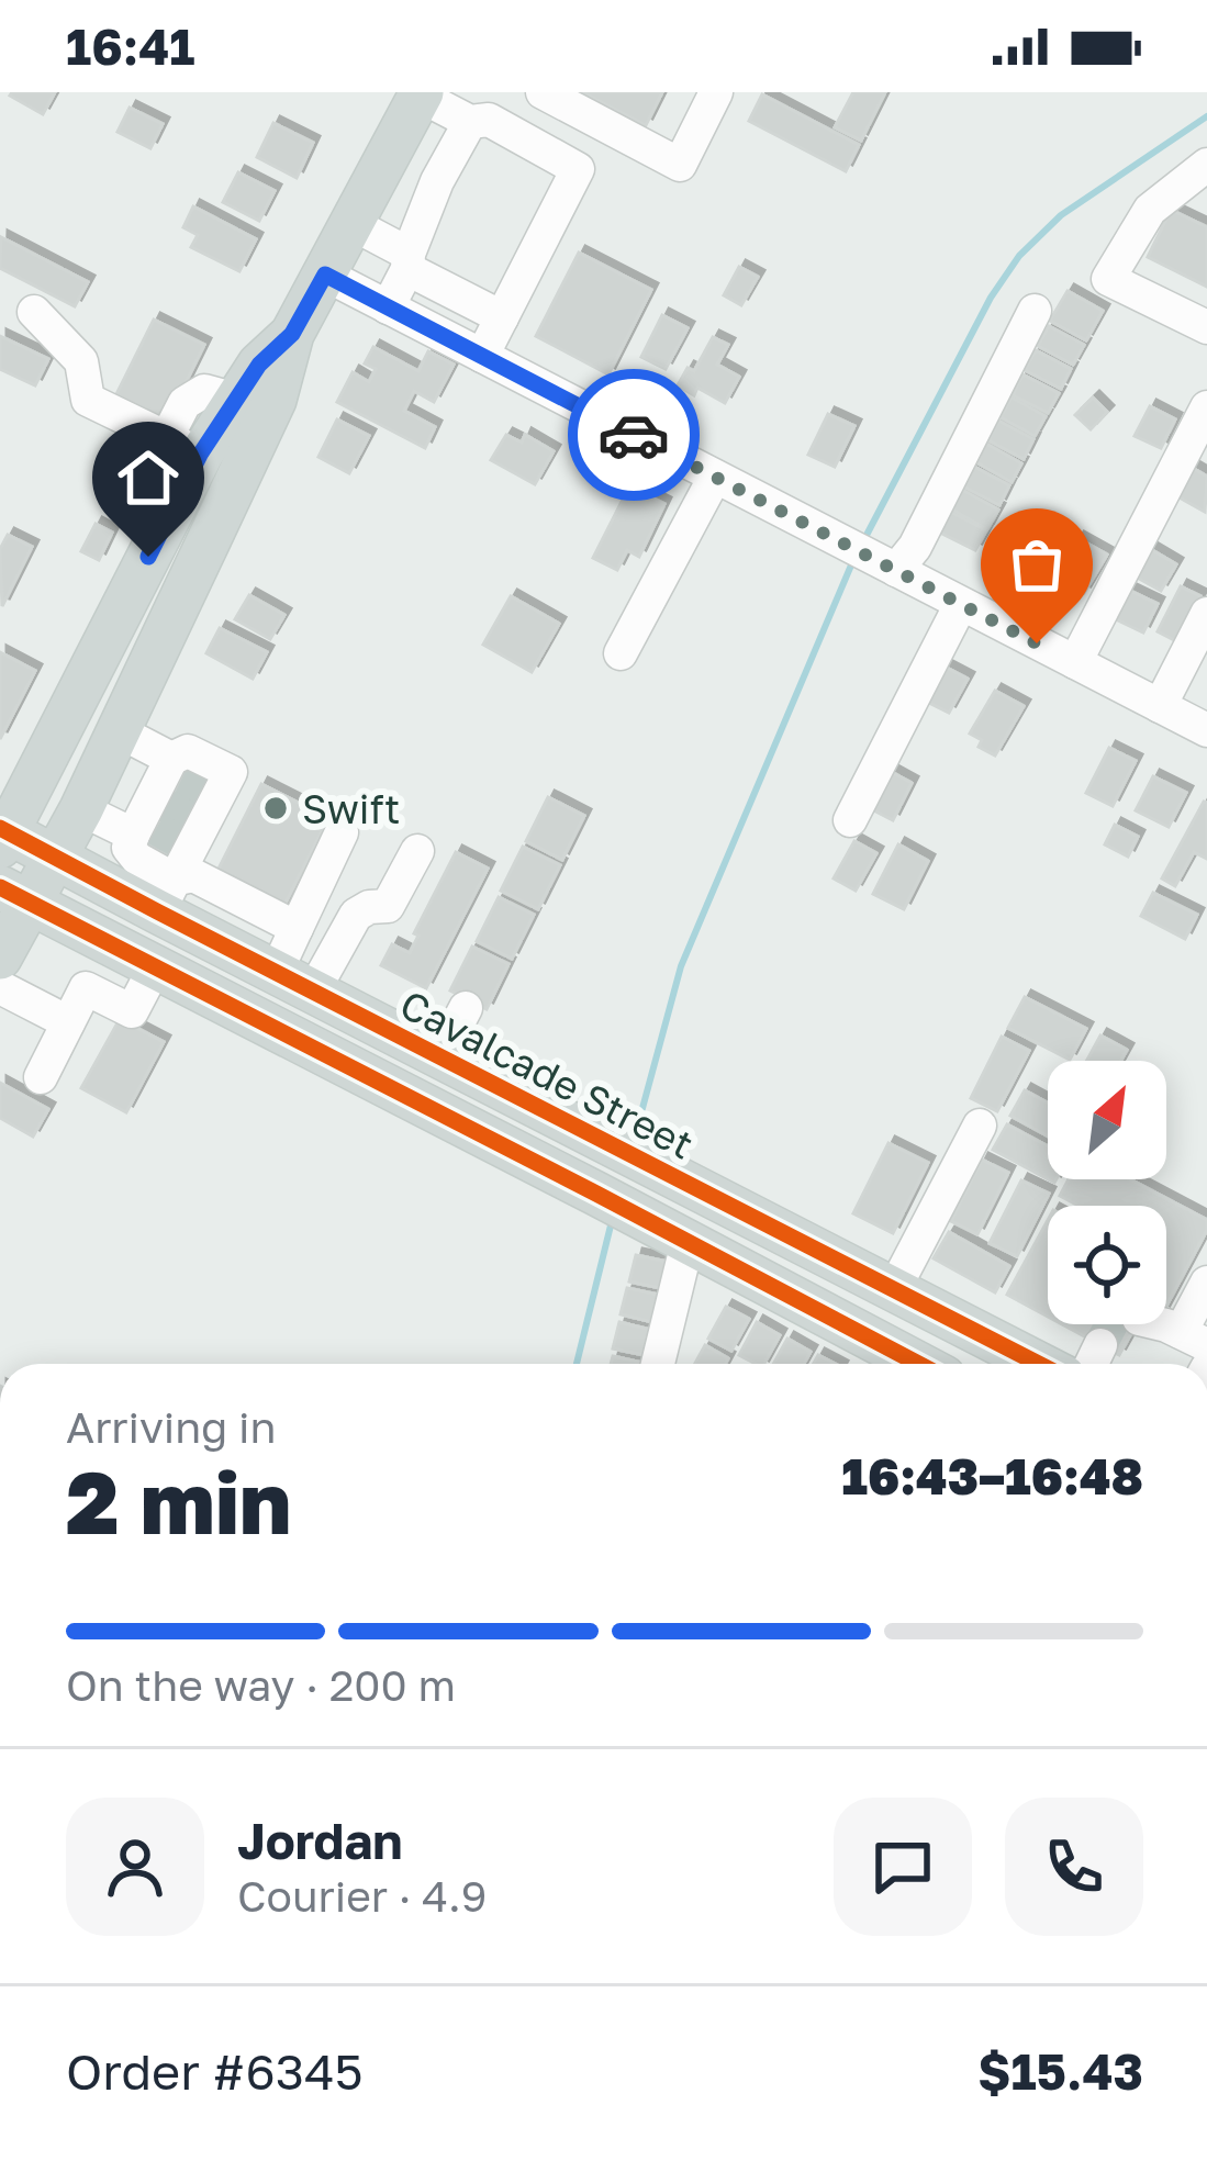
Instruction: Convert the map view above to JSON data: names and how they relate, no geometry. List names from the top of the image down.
{
  "streets": {
    "main road": ["Cavalcade Street"]
  },
  "places": ["Swift"],
  "north": "top right",
  "page": {
    "status": "16:41",
    "heading": ["2 min", "Arriving in", "16:43–16:48"],
    "panel": [
      "Jordan",
      "Courier · 4.9",
      "Order #6345",
      "$15.43"
    ],
    "bar": "On the way · 200 m"
  }
}
